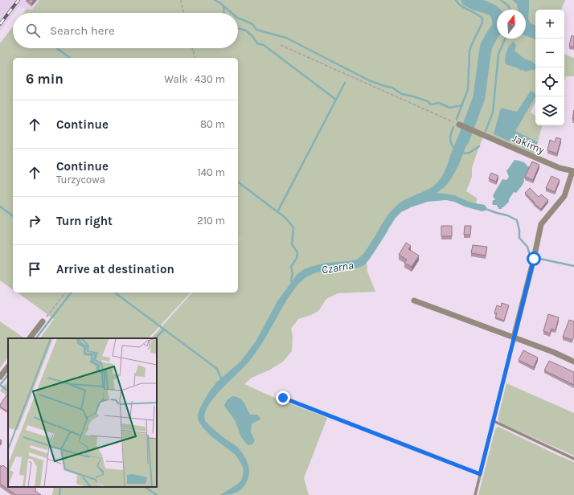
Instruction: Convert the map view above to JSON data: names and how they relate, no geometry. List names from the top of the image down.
{
  "streets": {
    "street": ["Jakimy"]
  },
  "water": ["Czarna"],
  "north": "top",
  "page": {
    "map_buttons": ["+", "−"],
    "search": "Search here",
    "heading": ["6 min", "Walk · 430 m"],
    "list": [
      ["Continue", "80 m"],
      ["Continue", "Turzycowa", "140 m"],
      ["Turn right", "210 m"],
      "Arrive at destination"
    ]
  }
}
